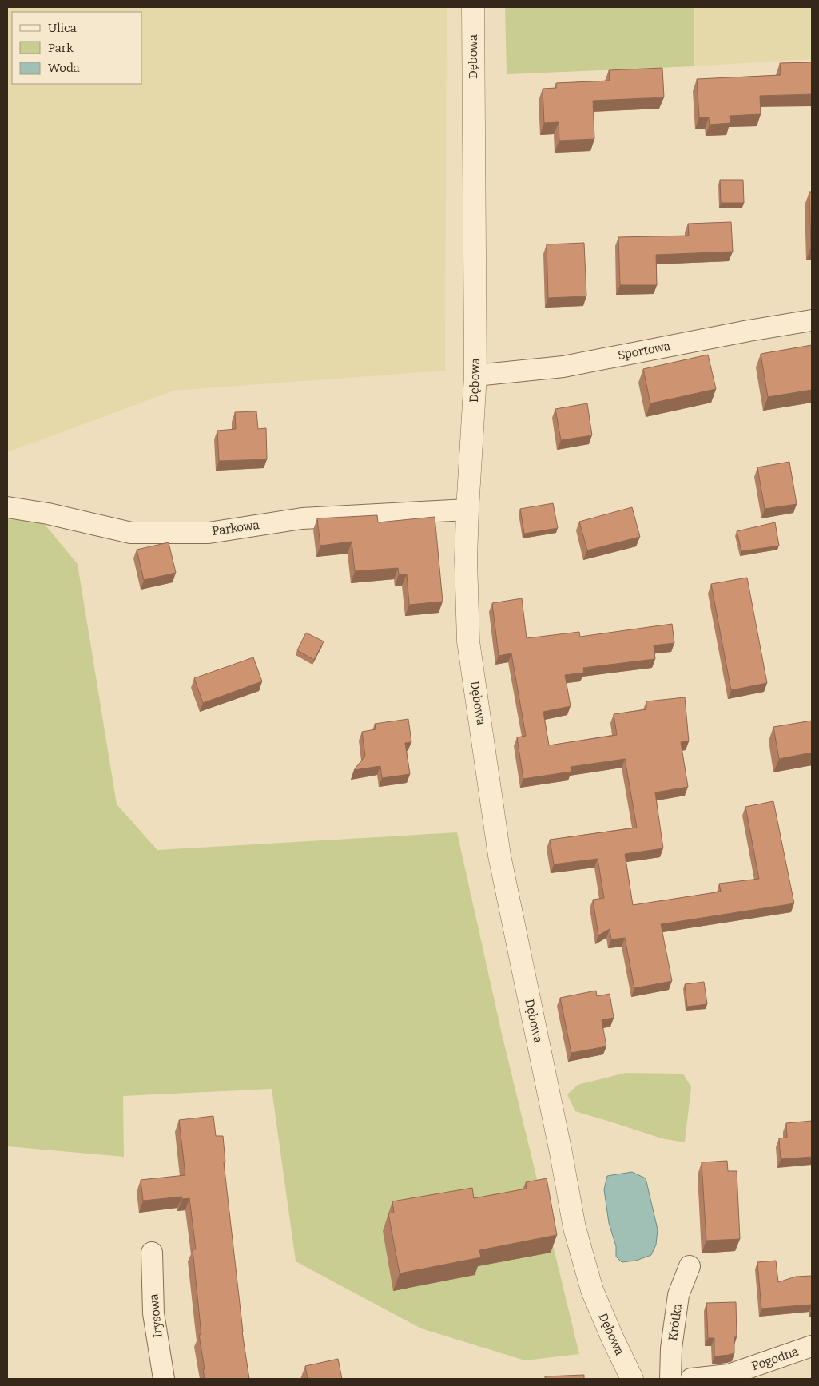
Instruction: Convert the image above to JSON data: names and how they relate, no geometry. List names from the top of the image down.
{
  "streets": {
    "street": [
      "Dębowa",
      "Sportowa",
      "Parkowa",
      "Irysowa",
      "Krótka",
      "Pogodna"
    ]
  },
  "crossings": [
    ["Dębowa", "Sportowa"],
    ["Dębowa", "Parkowa"]
  ],
  "legend": ["Ulica", "Park", "Woda"]
}
